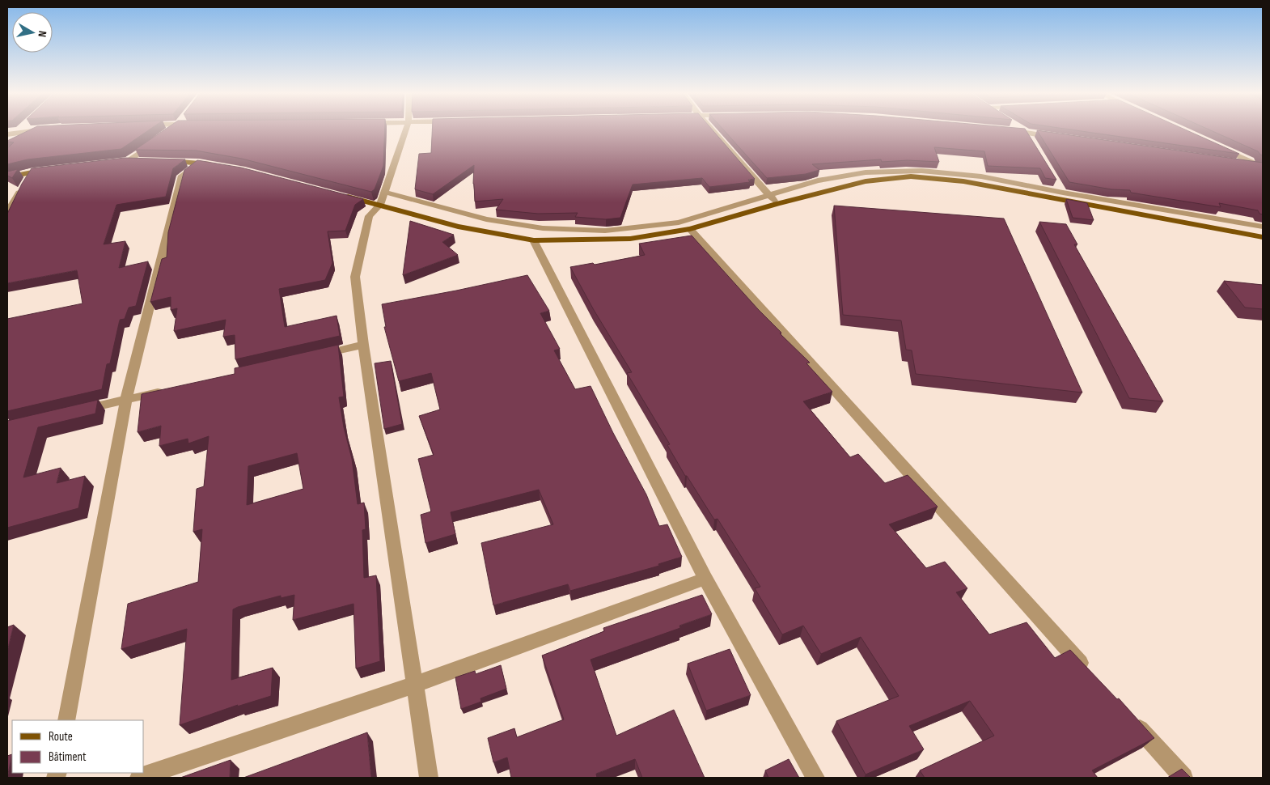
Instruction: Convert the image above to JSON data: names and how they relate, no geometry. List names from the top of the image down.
{
  "legend": ["Route", "Bâtiment"],
  "north": "right"
}
